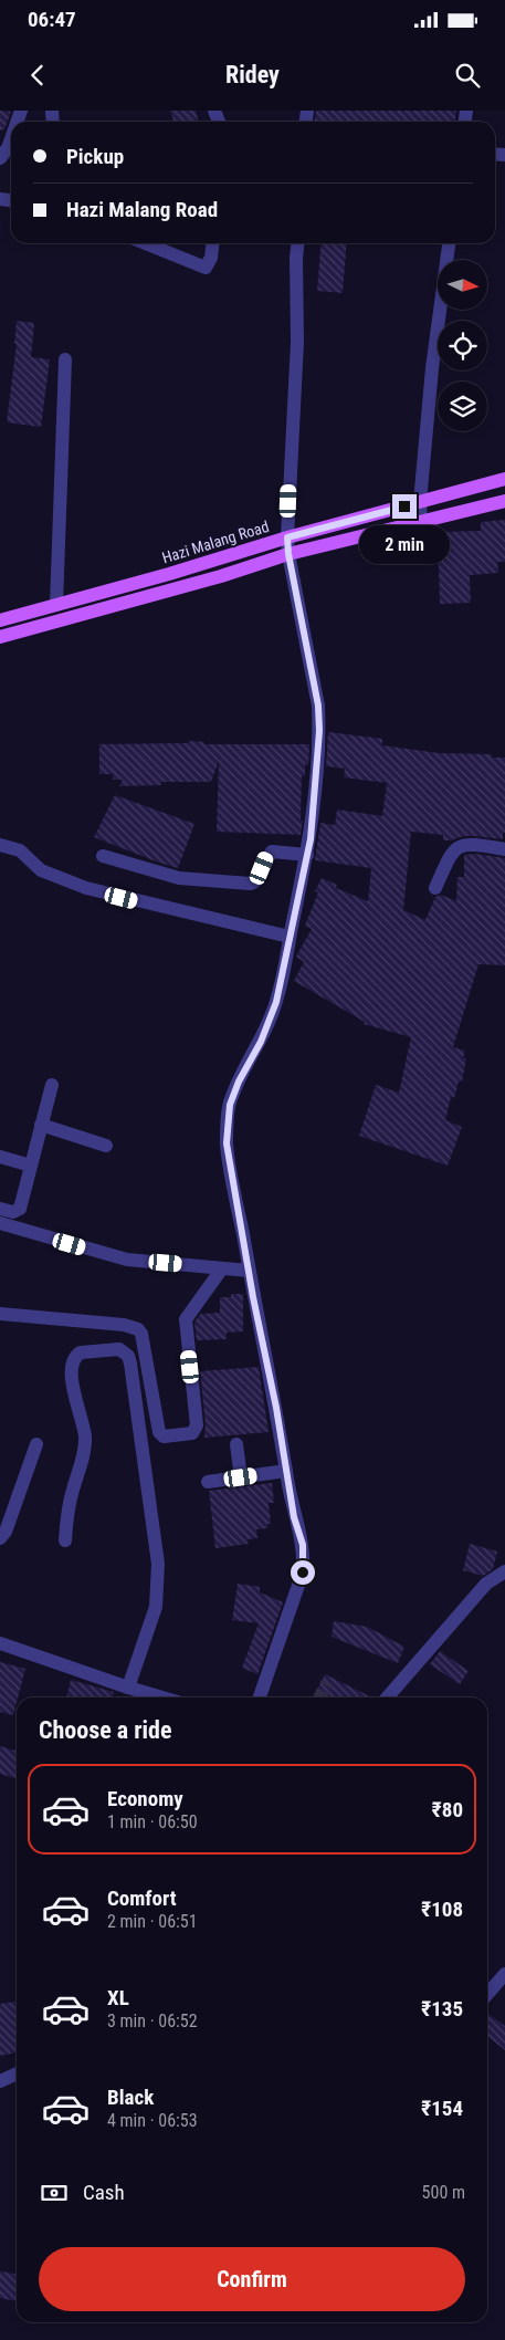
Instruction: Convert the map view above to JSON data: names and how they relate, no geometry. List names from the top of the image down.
{
  "streets": {
    "main road": ["Hazi Malang Road"]
  },
  "north": "right",
  "page": {
    "status": "06:47",
    "header": "Ridey",
    "banner": ["Pickup", "Hazi Malang Road"],
    "bubble": "2 min",
    "heading": "Choose a ride",
    "list": [
      {
        "name": "Economy",
        "note": "1 min · 06:50",
        "value": "₹80"
      },
      {
        "name": "Comfort",
        "note": "2 min · 06:51",
        "value": "₹108"
      },
      {
        "name": "XL",
        "note": "3 min · 06:52",
        "value": "₹135"
      },
      {
        "name": "Black",
        "note": "4 min · 06:53",
        "value": "₹154"
      }
    ],
    "pay": ["Cash", "500 m"],
    "buttons": "Confirm"
  }
}
